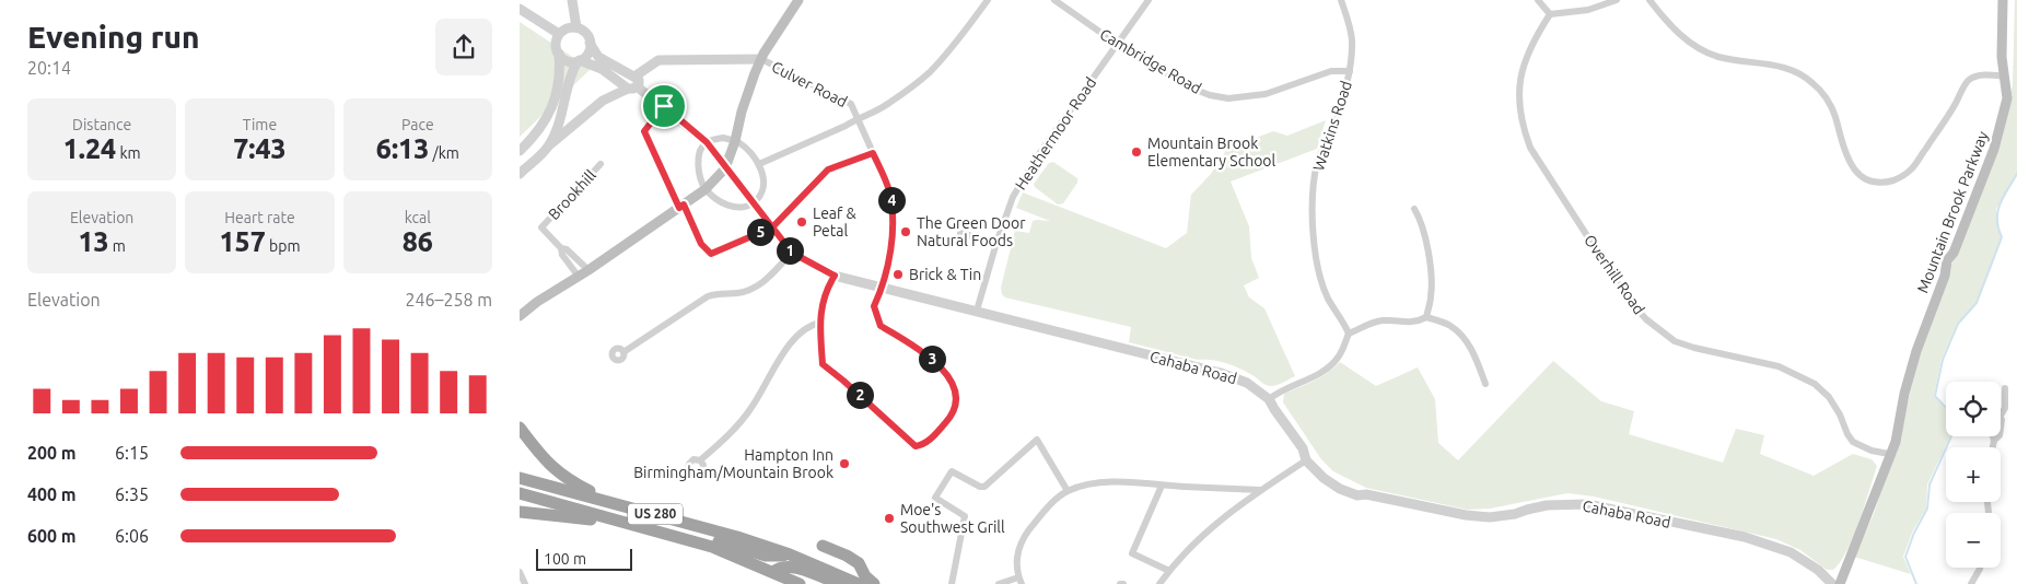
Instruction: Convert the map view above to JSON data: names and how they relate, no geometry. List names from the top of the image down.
{
  "streets": {
    "highway": ["US 280"],
    "main road": ["Mountain Brook Parkway"],
    "street": [
      "Cambridge Road",
      "Culver Road",
      "Watkins Road",
      "Heathermoor Road",
      "Brookhill",
      "Overhill Road",
      "Cahaba Road"
    ]
  },
  "crossings": [
    ["Cambridge Road", "Watkins Road"],
    ["Cambridge Road", "Heathermoor Road"],
    ["Culver Road", "Cahaba Road"],
    ["Heathermoor Road", "Cahaba Road"],
    ["Mountain Brook Parkway", "Overhill Road"]
  ],
  "places": [
    "Mountain Brook Elementary School",
    "Leaf & Petal",
    "The Green Door Natural Foods",
    "Brick & Tin",
    "Hampton Inn Birmingham/Mountain Brook",
    "Moe's Southwest Grill"
  ],
  "scale_bar": "100 m",
  "page": {
    "heading": ["Evening run", "20:14"],
    "stats": [
      ["Distance", "1.24 km"],
      ["Time", "7:43"],
      ["Pace", "6:13 /km"],
      ["Elevation", "13 m"],
      ["Heart rate", "157 bpm"],
      ["kcal", "86"]
    ],
    "pins": [
      "4",
      "5",
      "1",
      "3",
      "2"
    ],
    "chart": ["Elevation", "246–258 m"],
    "map_buttons": ["+", "−"],
    "list": [
      {
        "name": "200 m",
        "note": "6:15"
      },
      {
        "name": "400 m",
        "note": "6:35"
      },
      {
        "name": "600 m",
        "note": "6:06"
      }
    ],
    "scale": "100 m"
  }
}
